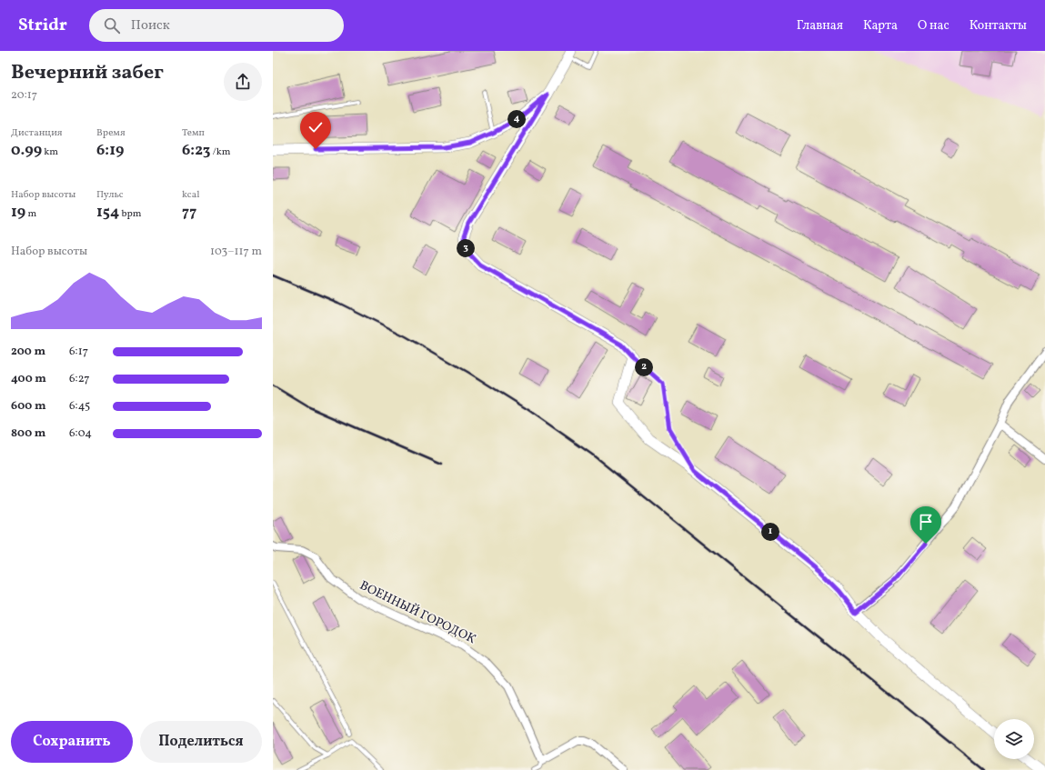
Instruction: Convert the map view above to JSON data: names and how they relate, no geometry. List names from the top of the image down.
{
  "streets": {
    "street": ["ВОЕННЫЙ ГОРОДОК"]
  },
  "page": {
    "header": "Stridr",
    "search": "Поиск",
    "nav": [
      "Главная",
      "Карта",
      "О нас",
      "Контакты"
    ],
    "heading": ["Вечерний забег", "20:17"],
    "pins": [
      "4",
      "3",
      "2",
      "1"
    ],
    "stats": [
      ["Дистанция", "0.99 km"],
      ["Время", "6:19"],
      ["Темп", "6:23 /km"],
      ["Набор высоты", "19 m"],
      ["Пульс", "154 bpm"],
      ["kcal", "77"]
    ],
    "chart": ["Набор высоты", "103–117 m"],
    "list": [
      {
        "name": "200 m",
        "note": "6:17"
      },
      {
        "name": "400 m",
        "note": "6:27"
      },
      {
        "name": "600 m",
        "note": "6:45"
      },
      {
        "name": "800 m",
        "note": "6:04"
      }
    ],
    "buttons": ["Сохранить", "Поделиться"]
  }
}
